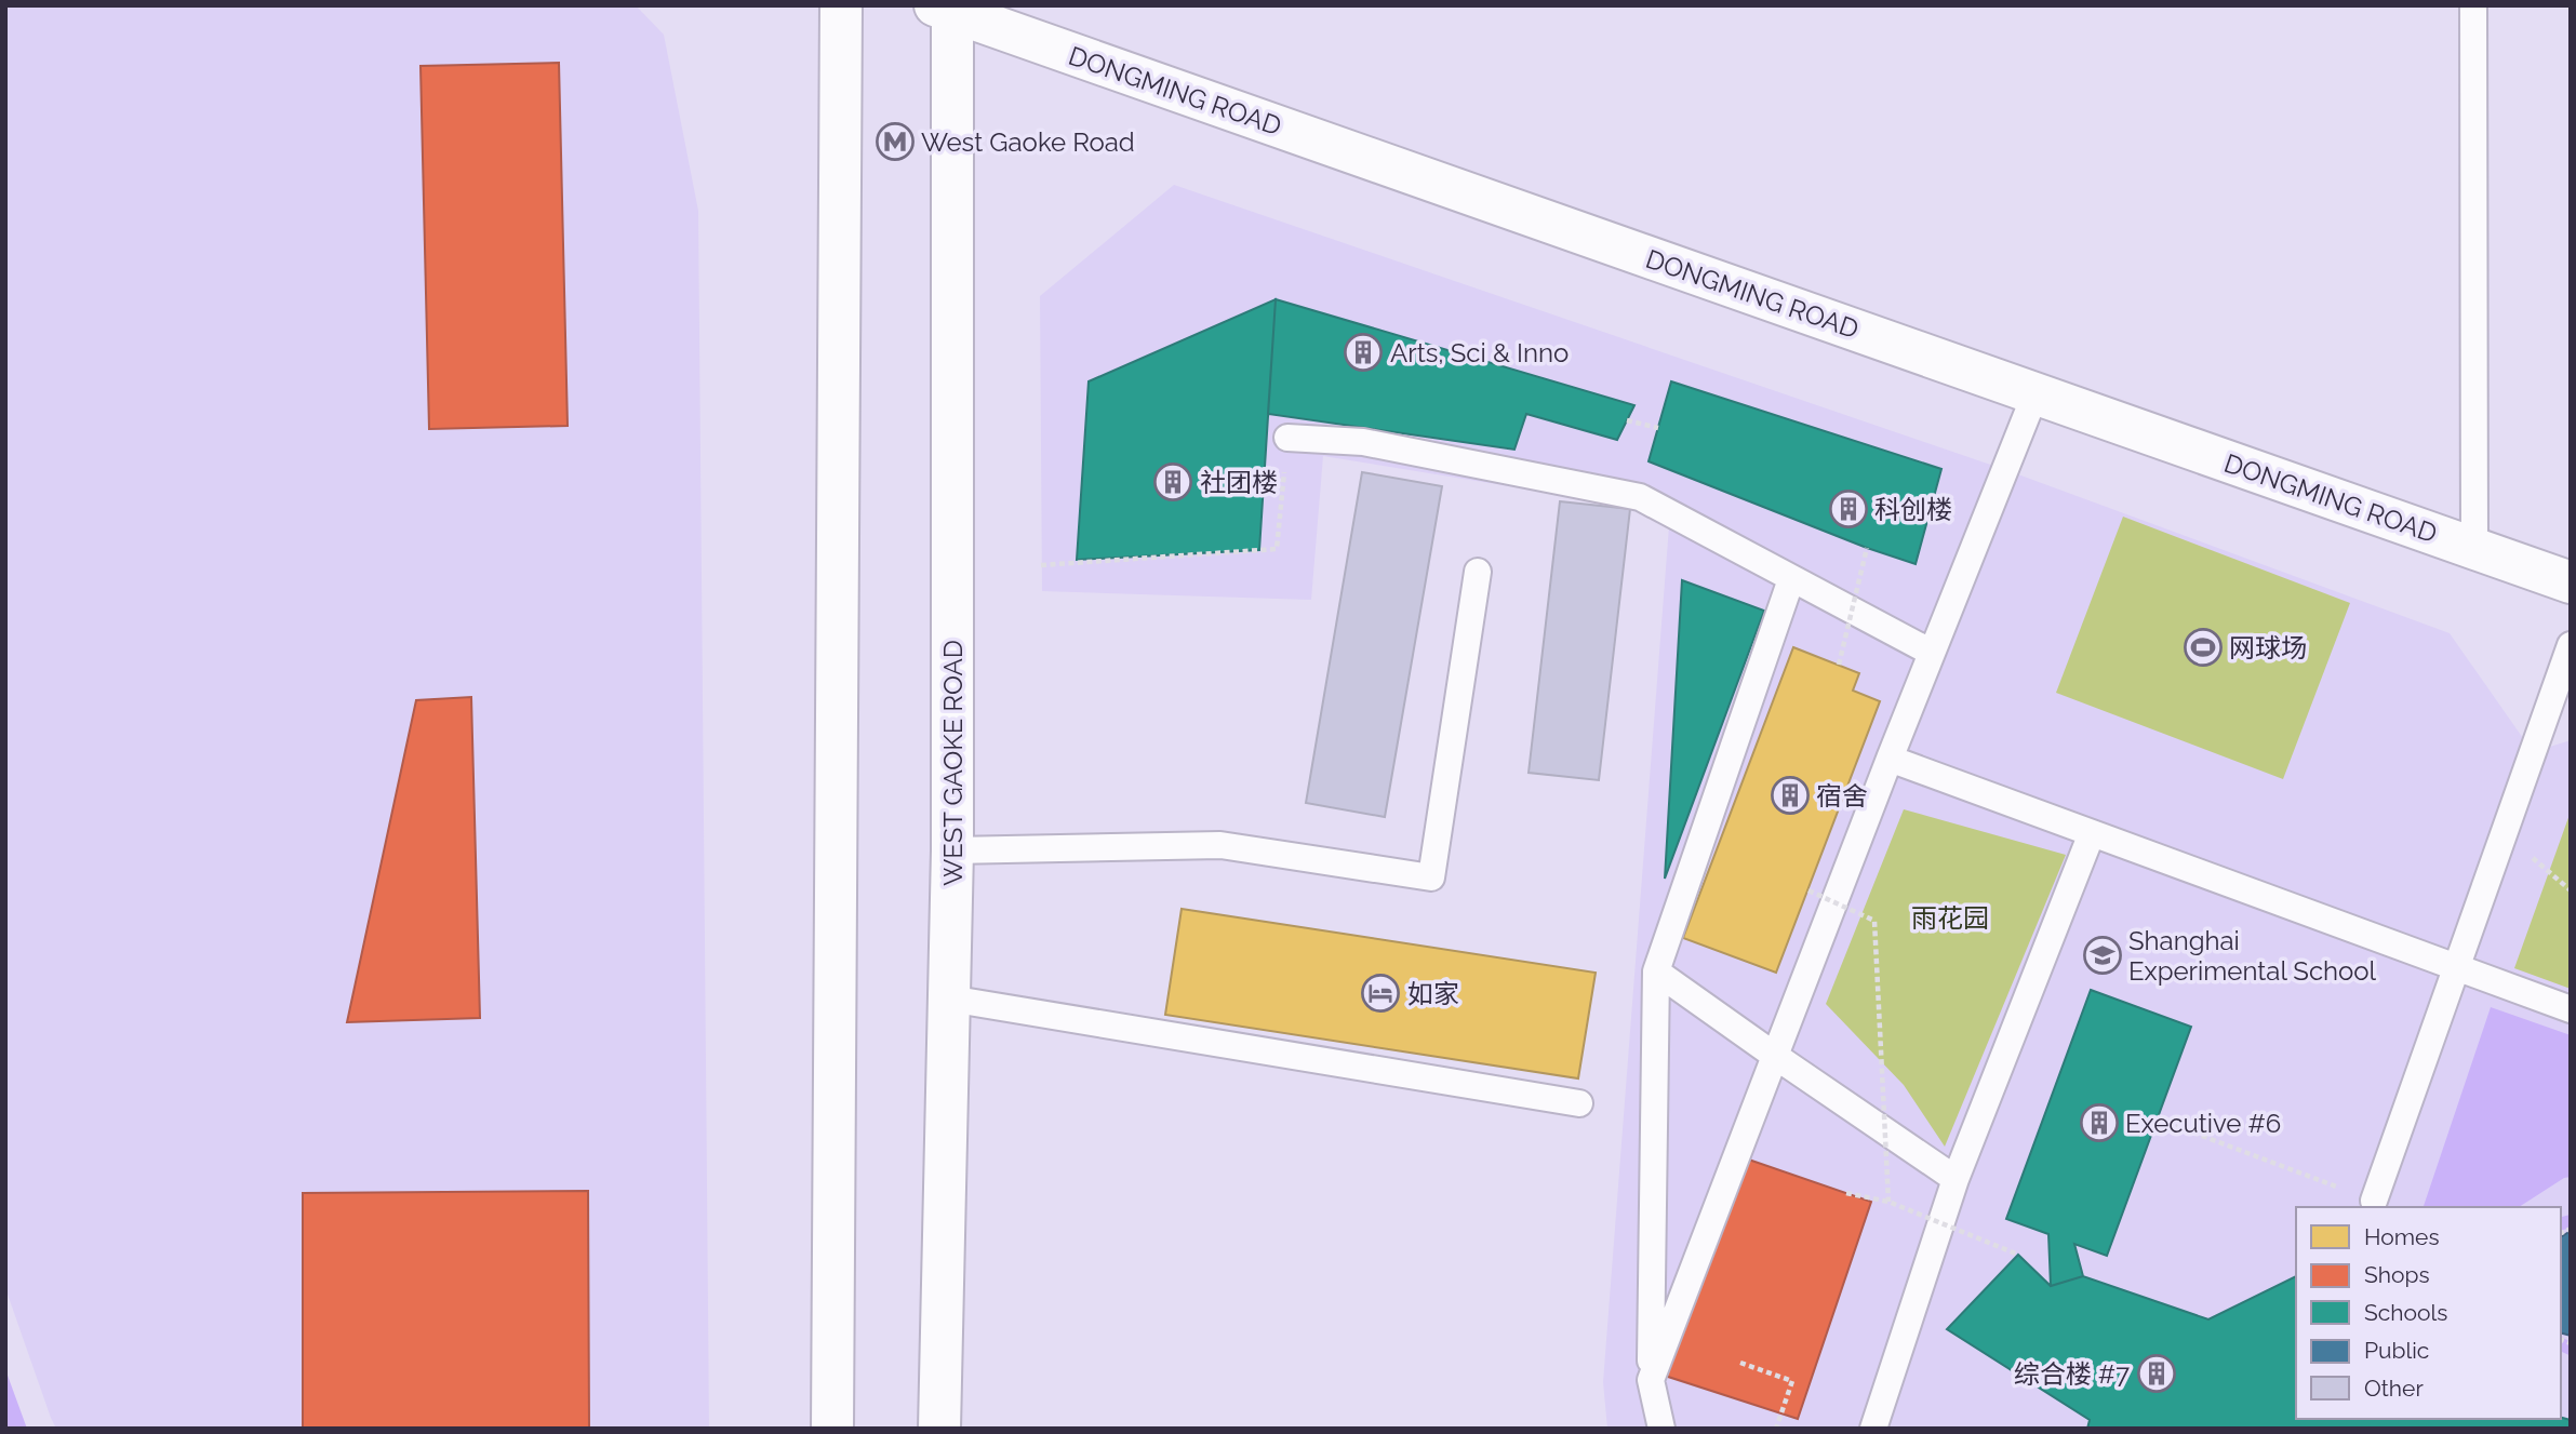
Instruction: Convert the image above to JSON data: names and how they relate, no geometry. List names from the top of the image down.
{
  "streets": {
    "main road": ["DONGMING ROAD", "WEST GAOKE ROAD"]
  },
  "crossings": [
    ["DONGMING ROAD", "WEST GAOKE ROAD"]
  ],
  "parks": ["雨花园"],
  "places": {
    "metro station": ["West Gaoke Road"],
    "building": [
      "Arts, Sci & Inno",
      "社团楼",
      "科创楼",
      "宿舍",
      "Executive #6",
      "综合楼 #7"
    ],
    "sports": ["网球场"],
    "school or university": ["Shanghai Experimental School"],
    "hotel": ["如家"]
  },
  "legend": [
    "Homes",
    "Shops",
    "Schools",
    "Public",
    "Other"
  ]
}
